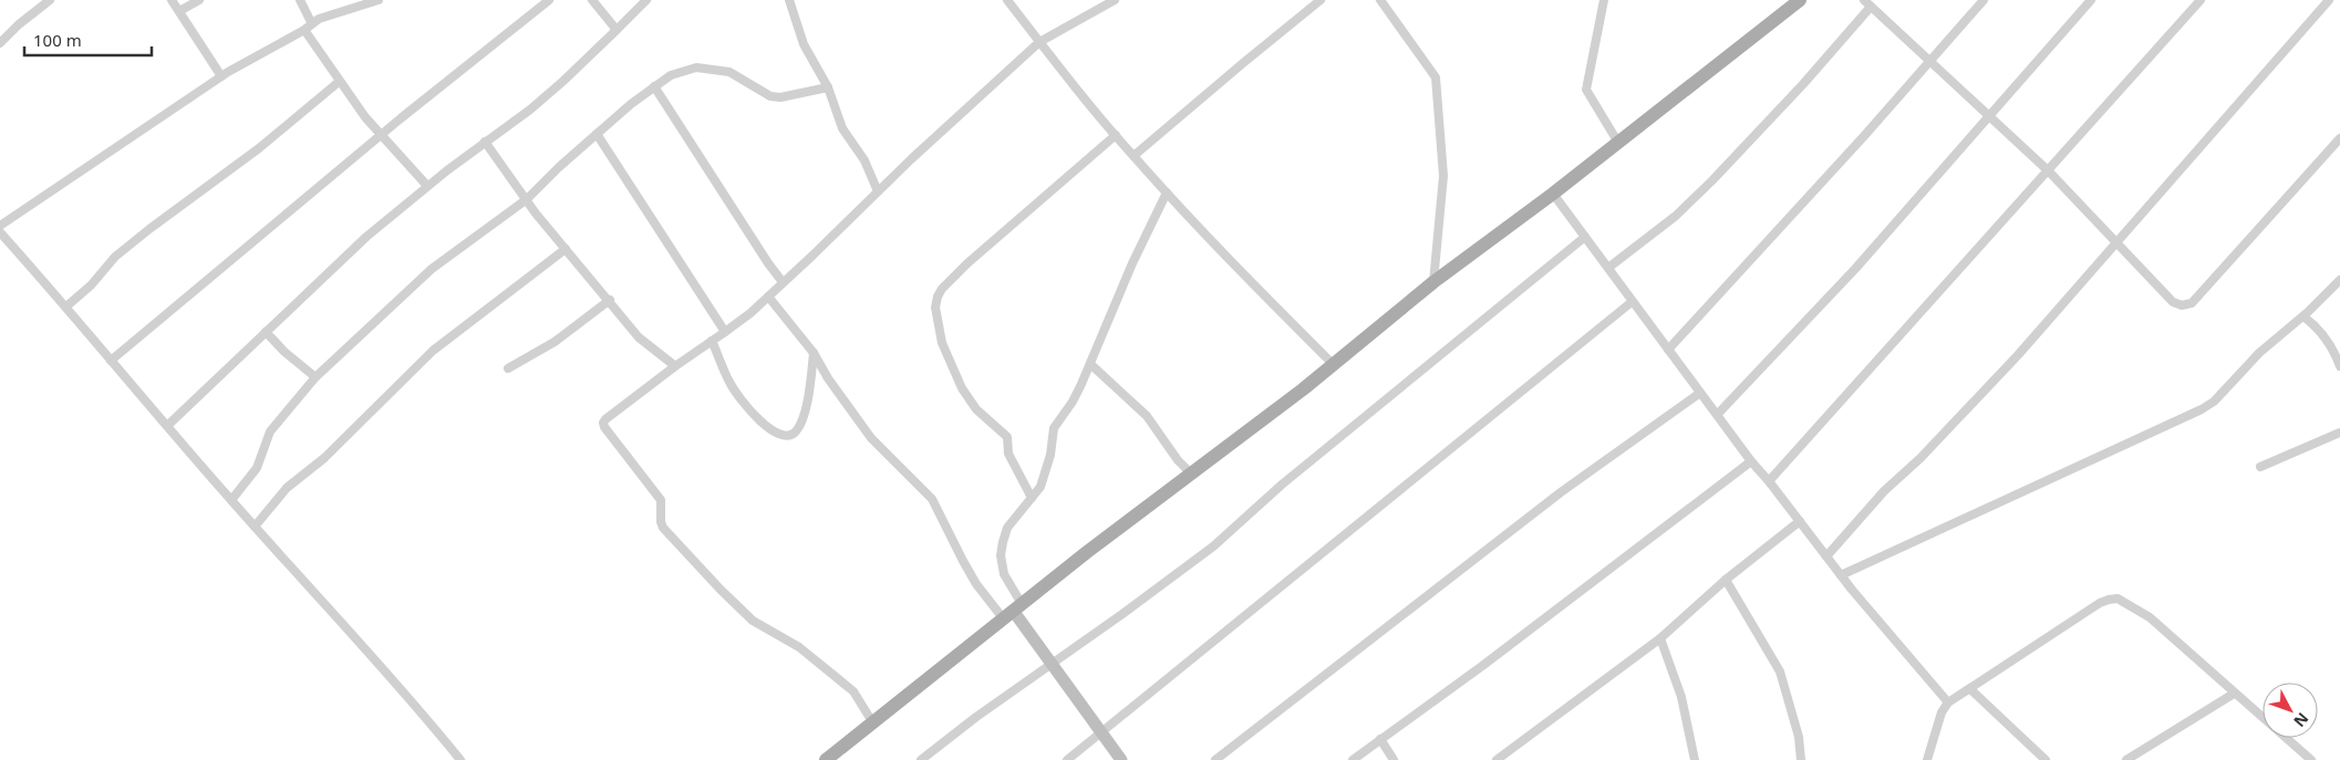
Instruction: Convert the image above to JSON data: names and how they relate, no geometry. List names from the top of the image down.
{
  "scale_bar": "100 m",
  "north": "bottom right"
}
